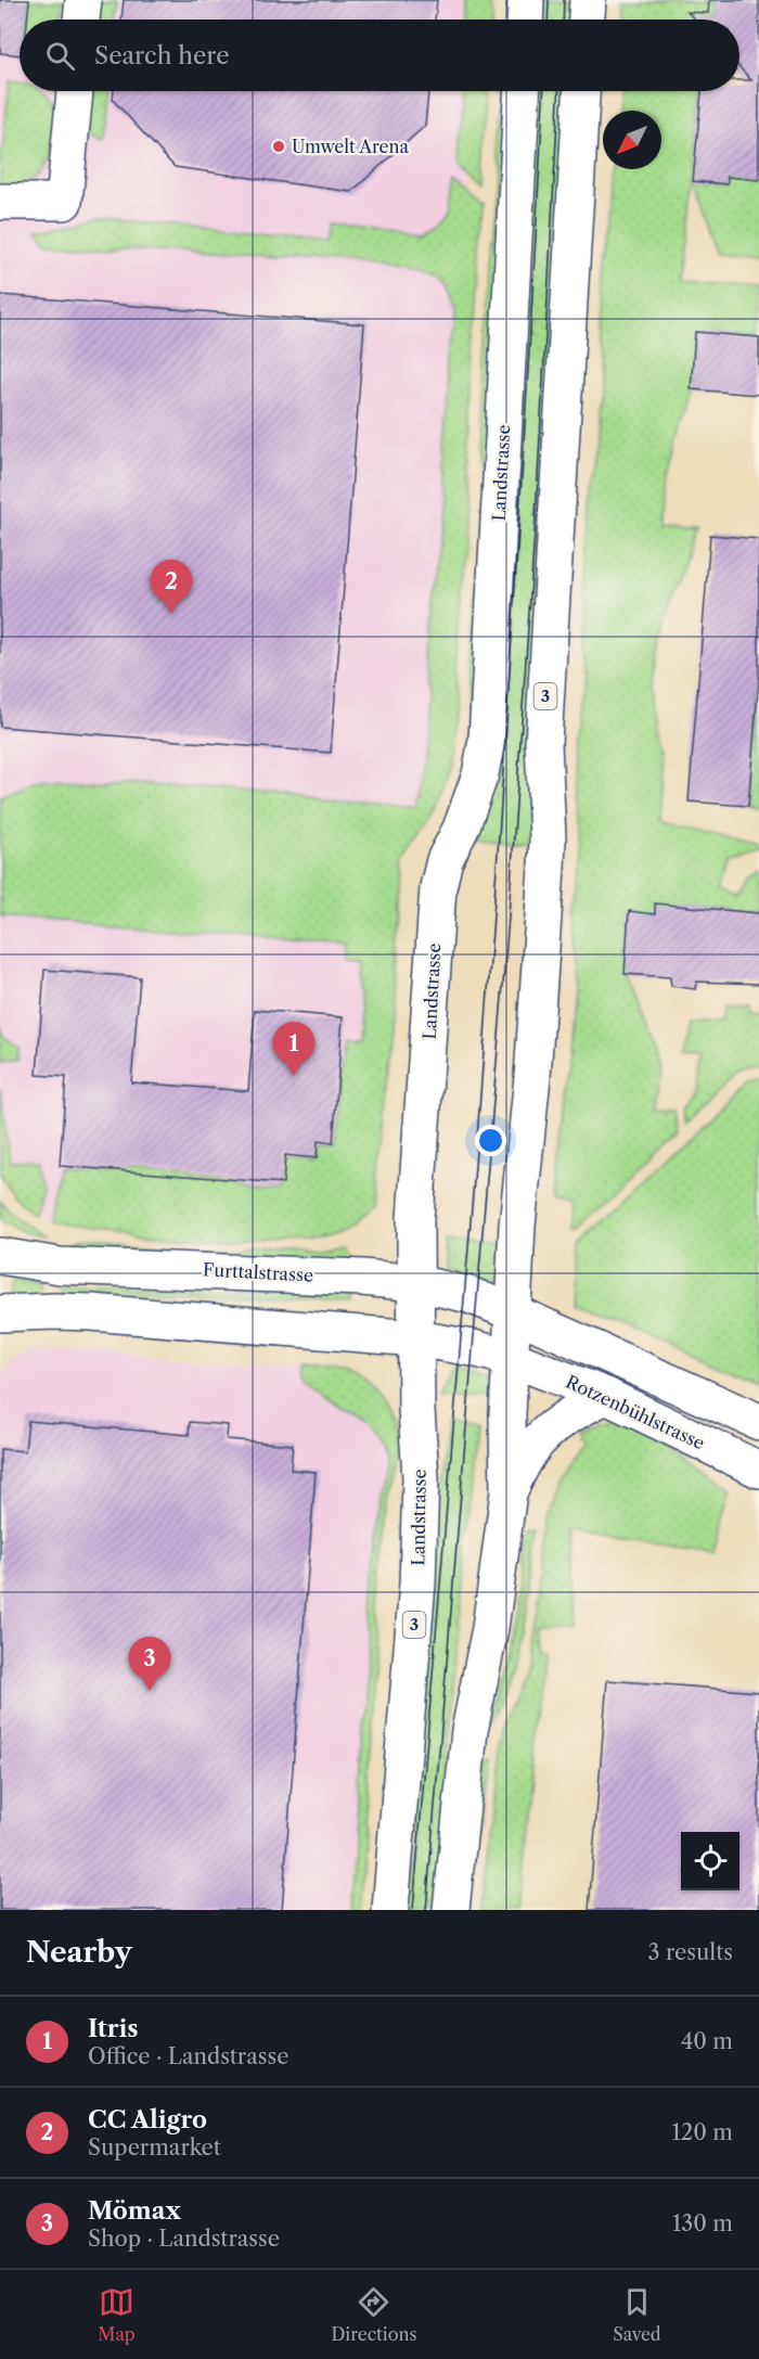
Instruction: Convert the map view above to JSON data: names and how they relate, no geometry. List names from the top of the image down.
{
  "streets": {
    "main road": [
      "Landstrasse",
      "3",
      "Furttalstrasse",
      "Rotzenbühlstrasse"
    ]
  },
  "crossings": [
    ["Landstrasse", "Furttalstrasse"],
    ["3", "Furttalstrasse"],
    ["3", "Rotzenbühlstrasse"]
  ],
  "places": ["Umwelt Arena"],
  "north": "bottom left",
  "page": {
    "search": "Search here",
    "pins": ["2", "1", "3"],
    "heading": ["Nearby", "3 results"],
    "list": [
      {
        "mark": "1",
        "name": "Itris",
        "note": "Office · Landstrasse",
        "value": "40 m"
      },
      {
        "mark": "2",
        "name": "CC Aligro",
        "note": "Supermarket",
        "value": "120 m"
      },
      {
        "mark": "3",
        "name": "Mömax",
        "note": "Shop · Landstrasse",
        "value": "130 m"
      }
    ],
    "nav": ["Map", "Directions", "Saved"]
  }
}
